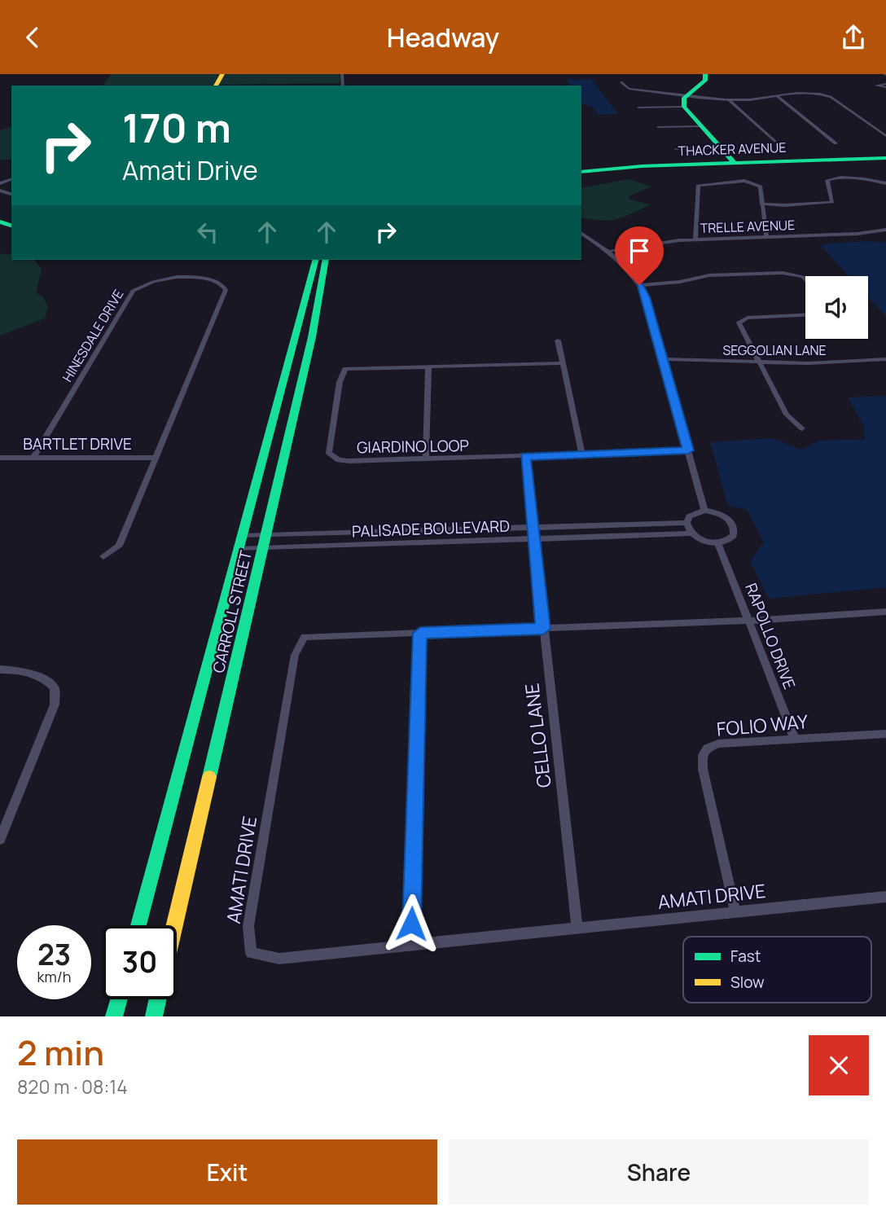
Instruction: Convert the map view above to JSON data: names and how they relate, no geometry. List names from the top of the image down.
{
  "streets": {
    "main road": ["THACKER AVENUE", "CARROLL STREET"],
    "street": [
      "TRELLE AVENUE",
      "HINESDALE DRIVE",
      "SEGGOLIAN LANE",
      "BARTLET DRIVE",
      "GIARDINO LOOP",
      "PALISADE BOULEVARD",
      "RAPOLLO DRIVE",
      "FOLIO WAY",
      "CELLO LANE",
      "AMATI DRIVE"
    ]
  },
  "crossings": [
    ["HINESDALE DRIVE", "BARTLET DRIVE"],
    ["GIARDINO LOOP", "CELLO LANE"],
    ["PALISADE BOULEVARD", "CARROLL STREET"],
    ["PALISADE BOULEVARD", "RAPOLLO DRIVE"],
    ["PALISADE BOULEVARD", "CELLO LANE"],
    ["RAPOLLO DRIVE", "FOLIO WAY"],
    ["RAPOLLO DRIVE", "AMATI DRIVE"],
    ["FOLIO WAY", "AMATI DRIVE"],
    ["CELLO LANE", "AMATI DRIVE"]
  ],
  "legend": ["Fast", "Slow"],
  "page": {
    "header": "Headway",
    "turn": ["170 m", "Amati Drive"],
    "speed": "23 km/h",
    "limit": "30",
    "heading": ["2 min", "820 m · 08:14"],
    "buttons": ["Exit", "Share"]
  }
}
